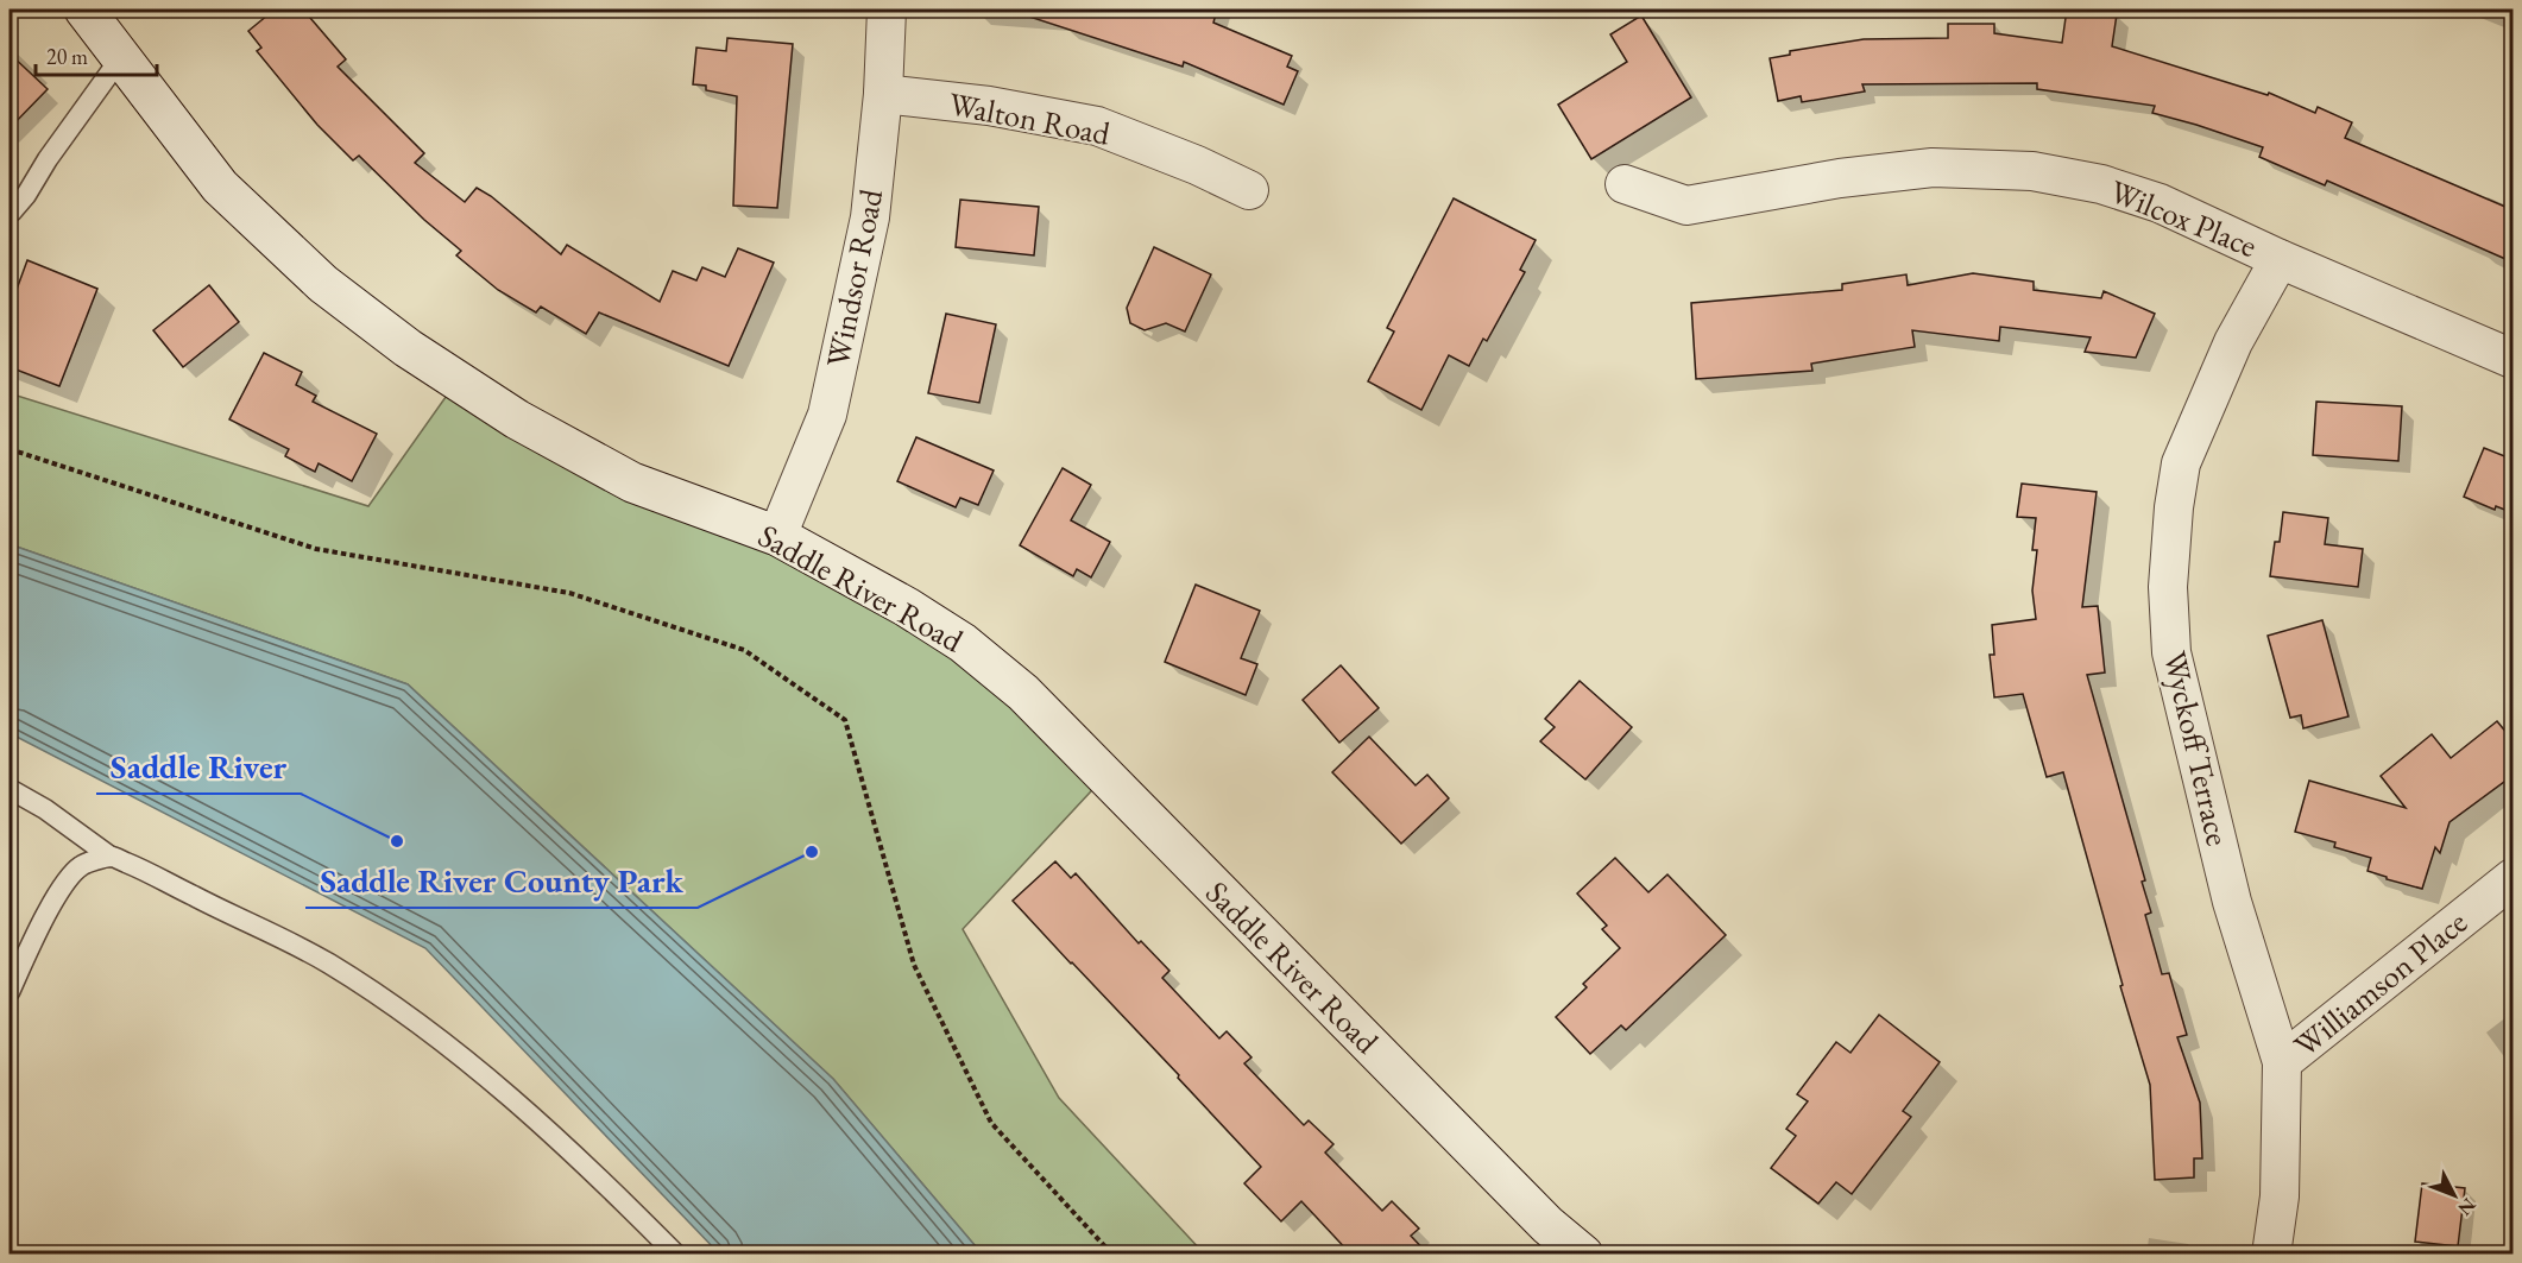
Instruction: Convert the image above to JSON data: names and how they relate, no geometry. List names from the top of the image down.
{
  "streets": {
    "street": [
      "Walton Road",
      "Wilcox Place",
      "Windsor Road",
      "Saddle River Road",
      "Wyckoff Terrace",
      "Williamson Place"
    ]
  },
  "crossings": [
    ["Walton Road", "Windsor Road"],
    ["Wilcox Place", "Wyckoff Terrace"],
    ["Windsor Road", "Saddle River Road"],
    ["Wyckoff Terrace", "Williamson Place"]
  ],
  "places": ["Saddle River", "Saddle River County Park"],
  "scale_bar": "20 m",
  "north": "bottom right"
}
